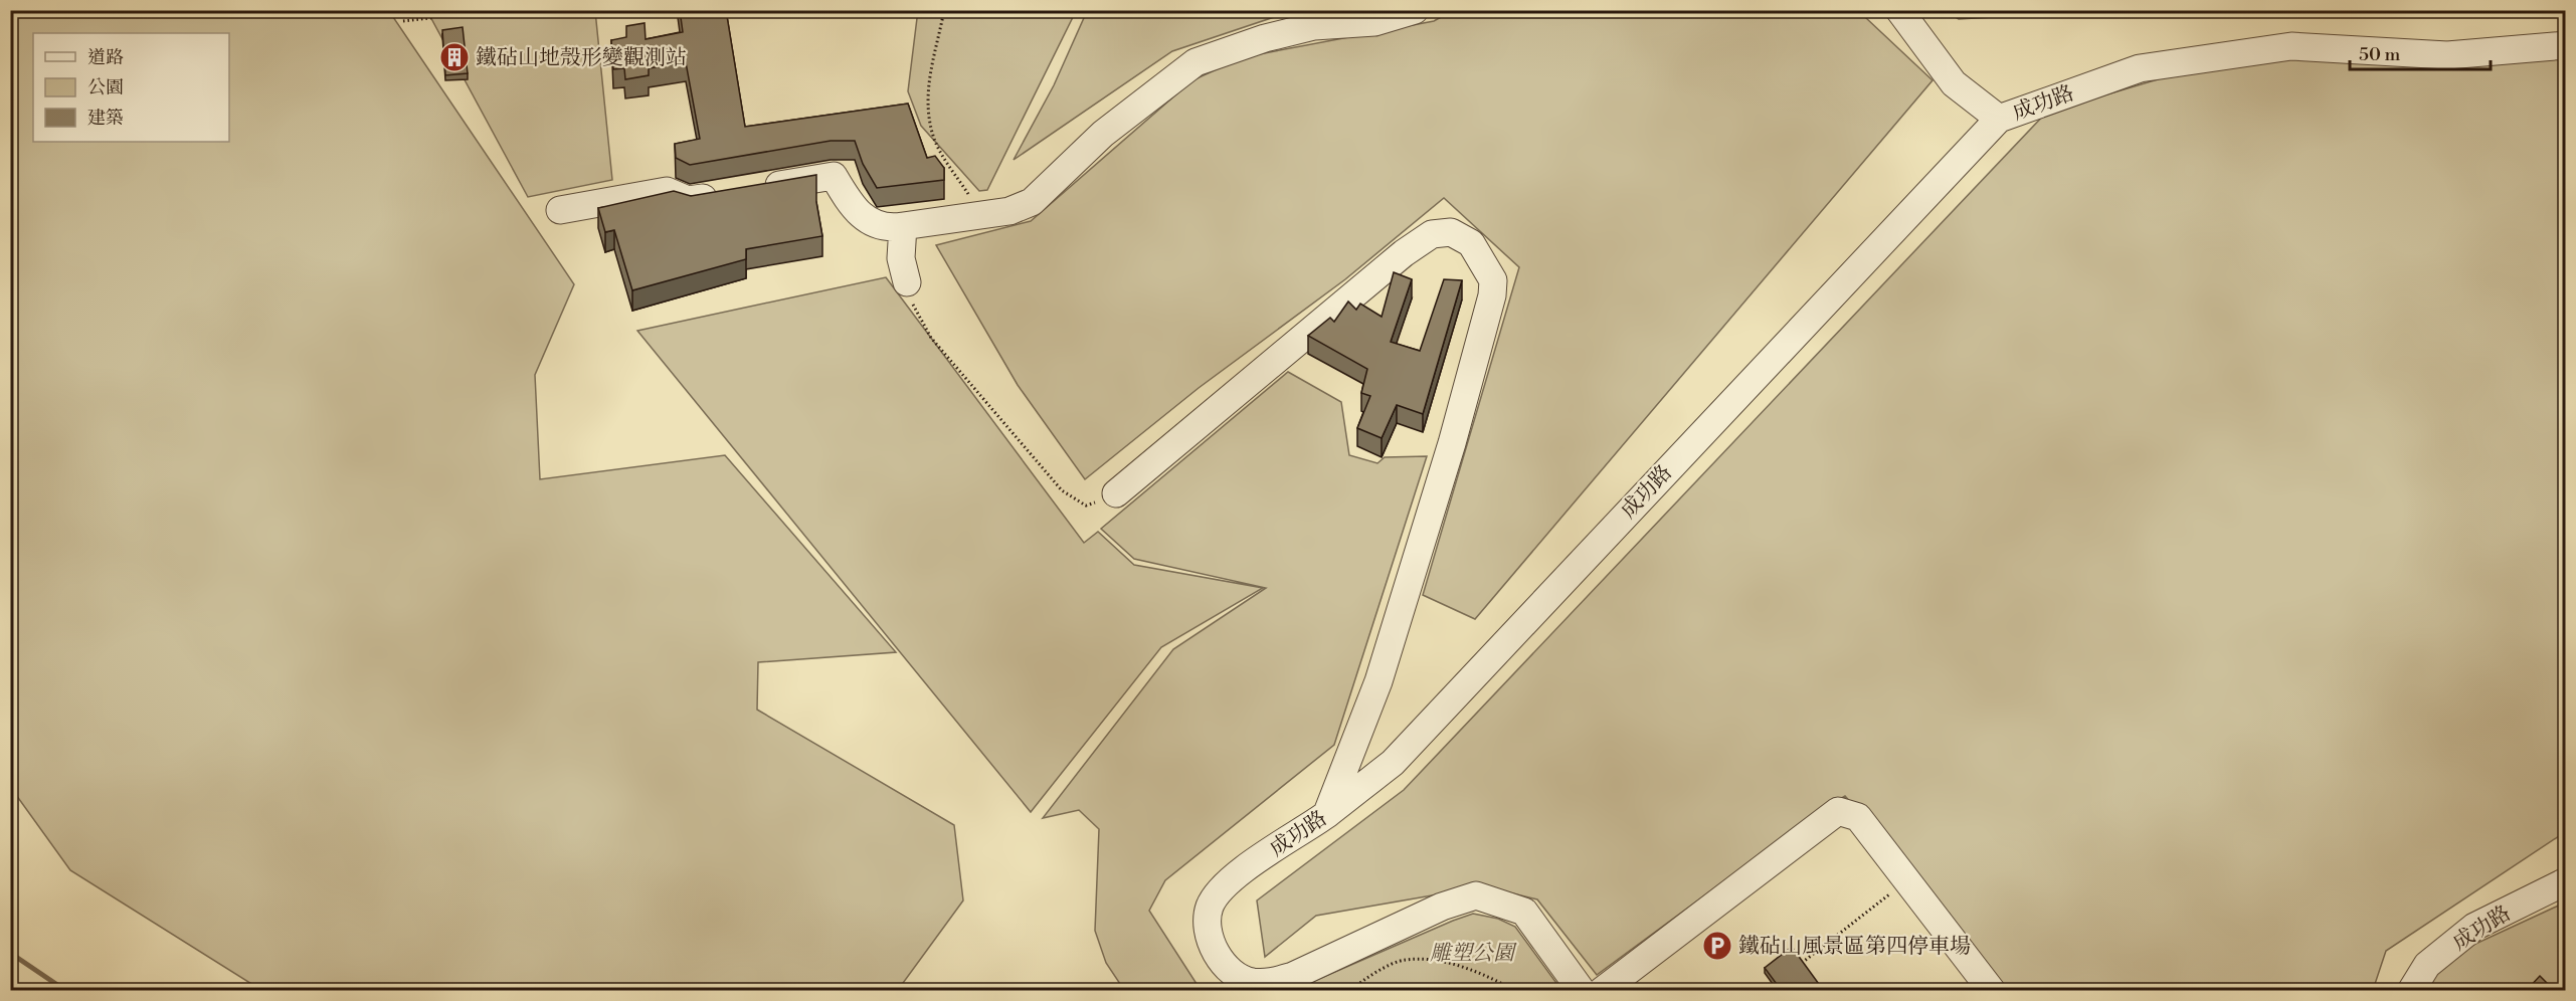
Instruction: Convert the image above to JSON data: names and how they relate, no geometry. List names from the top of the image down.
{
  "streets": {
    "street": ["成功路"]
  },
  "parks": ["雕塑公園"],
  "places": {
    "building": ["鐵砧山地殼形變觀測站"],
    "parking": ["鐵砧山風景區第四停車場"]
  },
  "legend": ["道路", "公園", "建築"],
  "scale_bar": "50 m"
}
